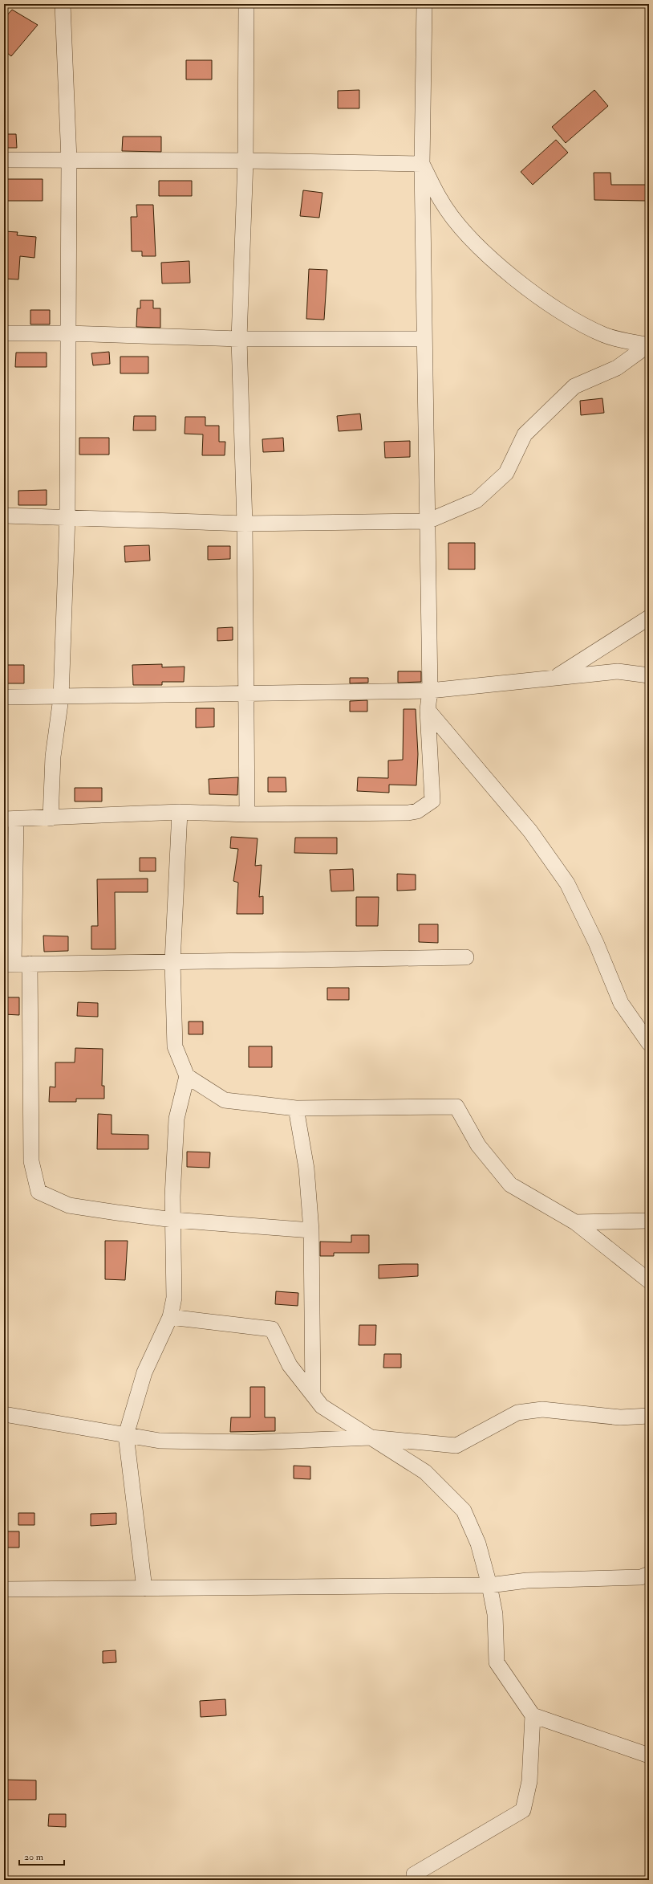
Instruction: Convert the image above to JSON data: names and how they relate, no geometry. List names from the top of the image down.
{
  "scale_bar": "20 m"
}
